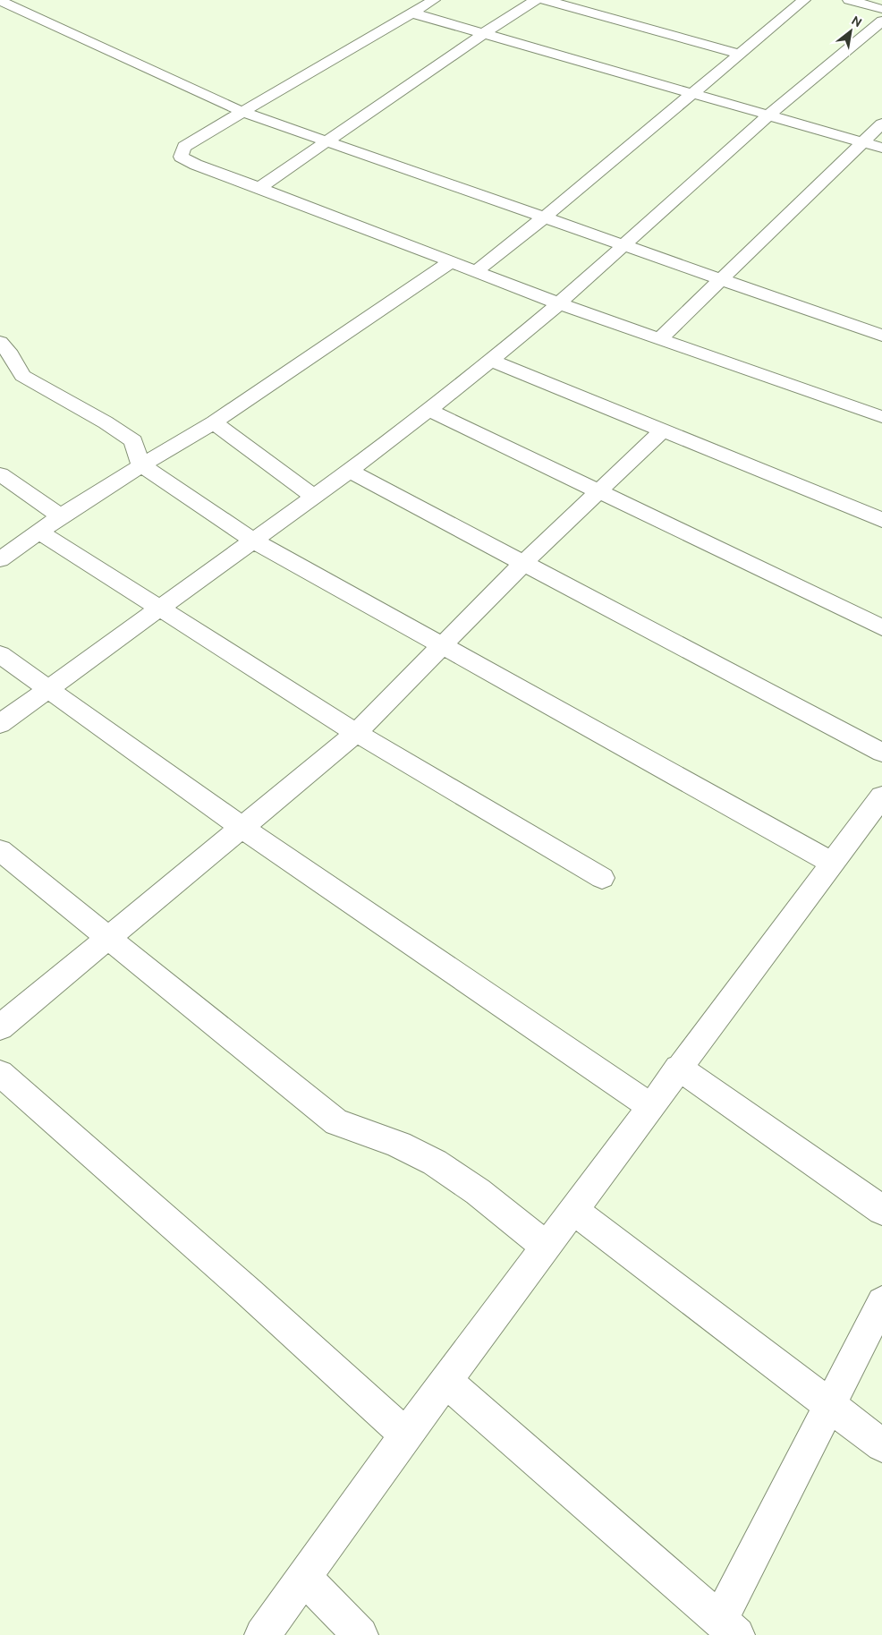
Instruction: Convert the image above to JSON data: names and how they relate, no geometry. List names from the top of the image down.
{
  "north": "top right"
}
